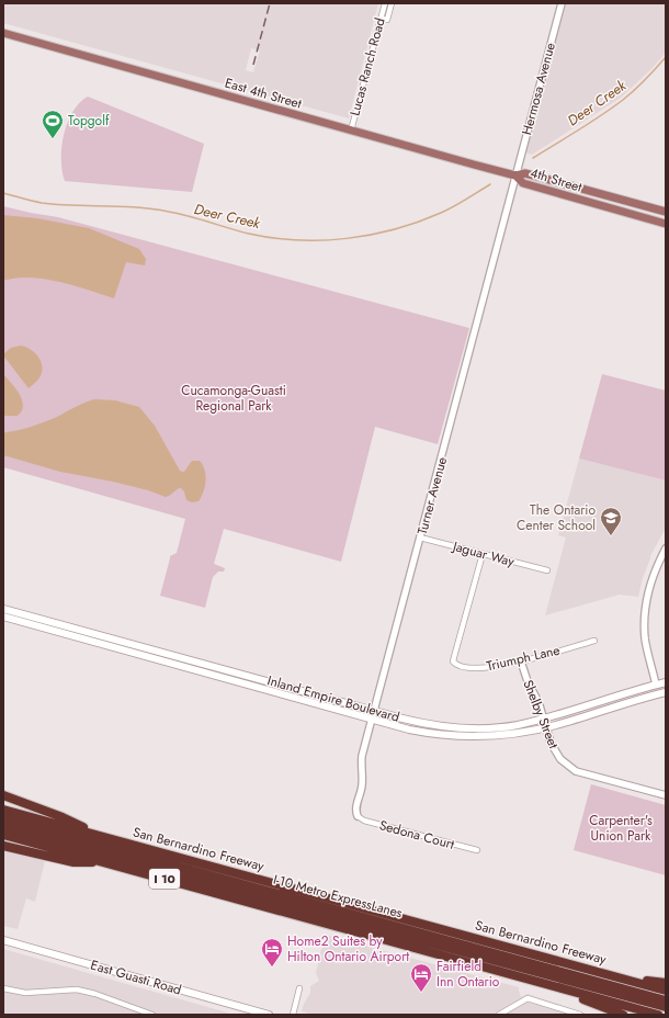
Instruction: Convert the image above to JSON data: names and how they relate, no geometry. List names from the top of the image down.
{
  "streets": {
    "highway": ["San Bernardino Freeway", "I 10", "I-10 Metro ExpressLanes"],
    "main road": [
      "East 4th Street",
      "4th Street",
      "Inland Empire Boulevard",
      "East Guasti Road"
    ],
    "street": [
      "Lucas Ranch Road",
      "Hermosa Avenue",
      "Turner Avenue",
      "Jaguar Way",
      "Triumph Lane",
      "Shelby Street",
      "Sedona Court"
    ]
  },
  "crossings": [
    ["Lucas Ranch Road", "East 4th Street"],
    ["Hermosa Avenue", "East 4th Street"],
    ["Hermosa Avenue", "4th Street"],
    ["Hermosa Avenue", "Turner Avenue"],
    ["East 4th Street", "4th Street"],
    ["East 4th Street", "Turner Avenue"],
    ["4th Street", "Turner Avenue"],
    ["Turner Avenue", "Jaguar Way"],
    ["Turner Avenue", "Inland Empire Boulevard"],
    ["Turner Avenue", "Sedona Court"],
    ["Jaguar Way", "Triumph Lane"],
    ["Triumph Lane", "Shelby Street"],
    ["Inland Empire Boulevard", "Shelby Street"]
  ],
  "water": ["Deer Creek"],
  "parks": ["Cucamonga-Guasti Regional Park", "Carpenter's Union Park"],
  "places": {
    "sports": ["Topgolf"],
    "school or university": ["The Ontario Center School"],
    "hotel": ["Home2 Suites by Hilton Ontario Airport", "Fairfield Inn Ontario"]
  }
}
